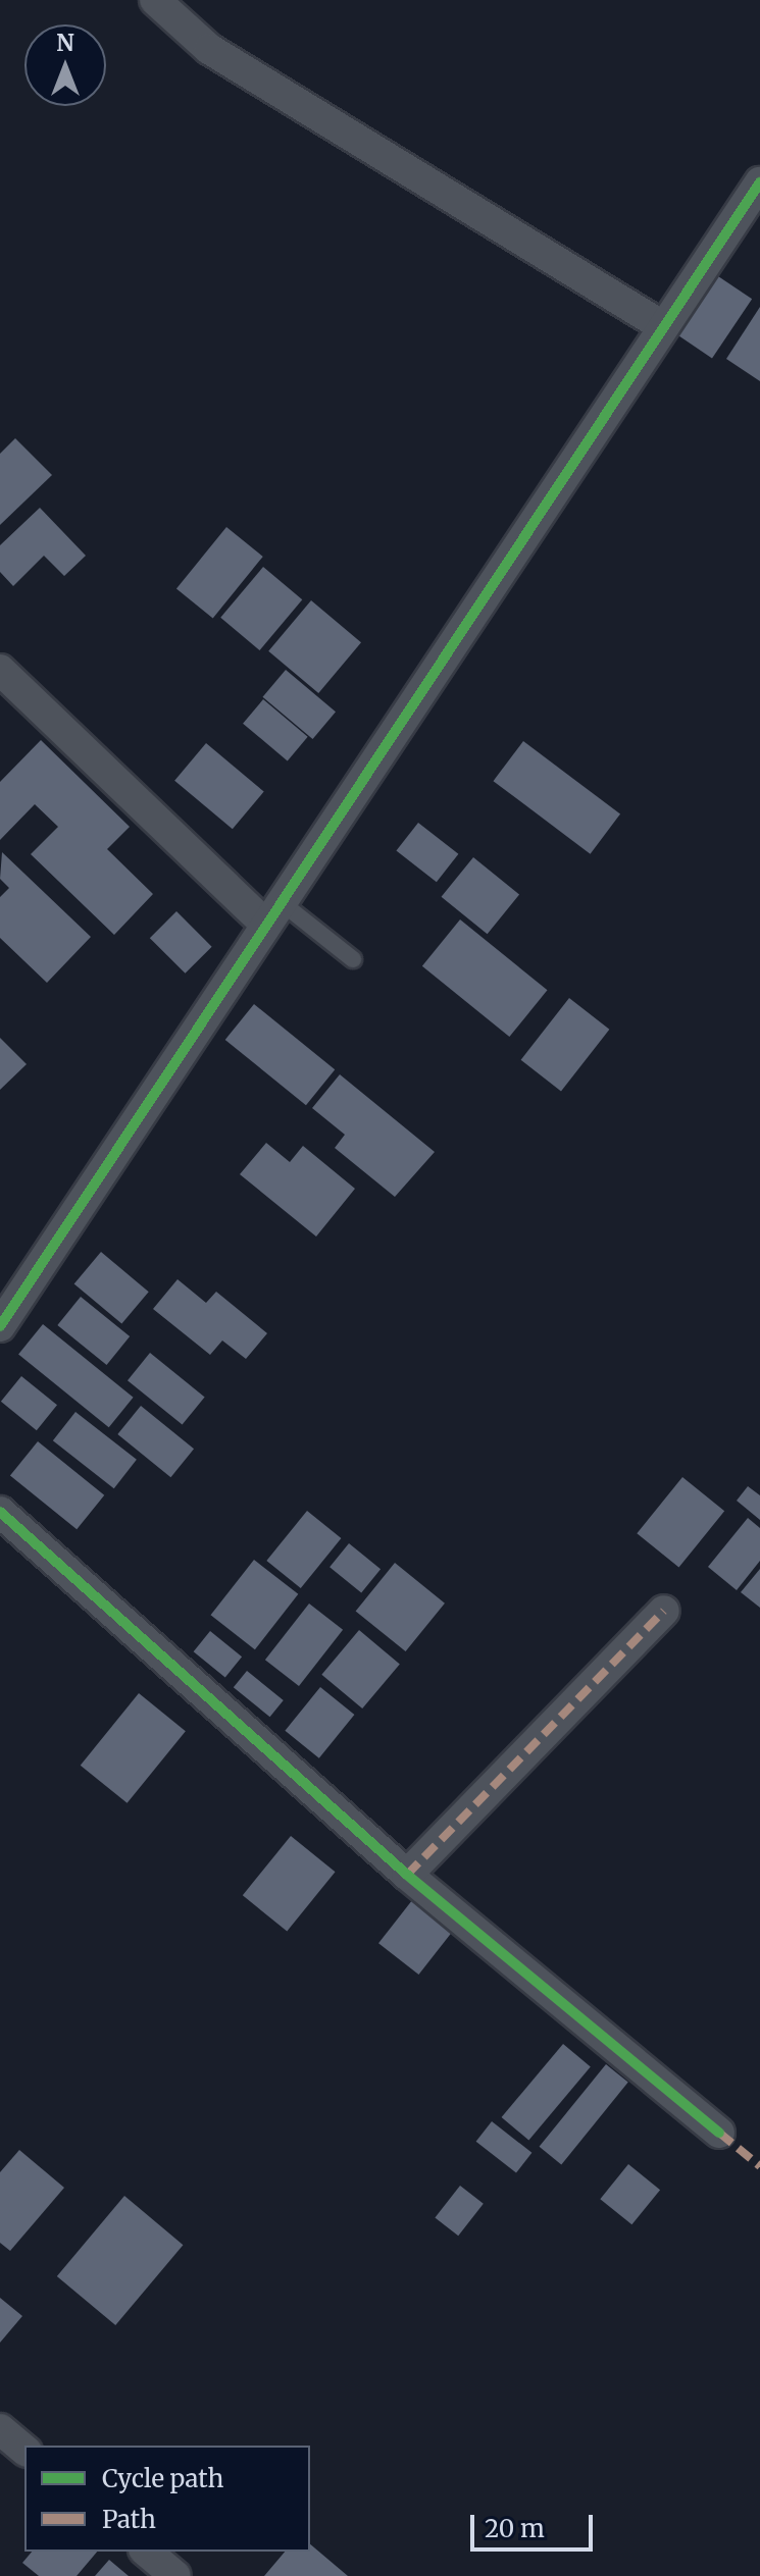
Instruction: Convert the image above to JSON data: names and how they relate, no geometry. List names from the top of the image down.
{
  "legend": ["Cycle path", "Path"],
  "scale_bar": "20 m",
  "north": "top"
}
